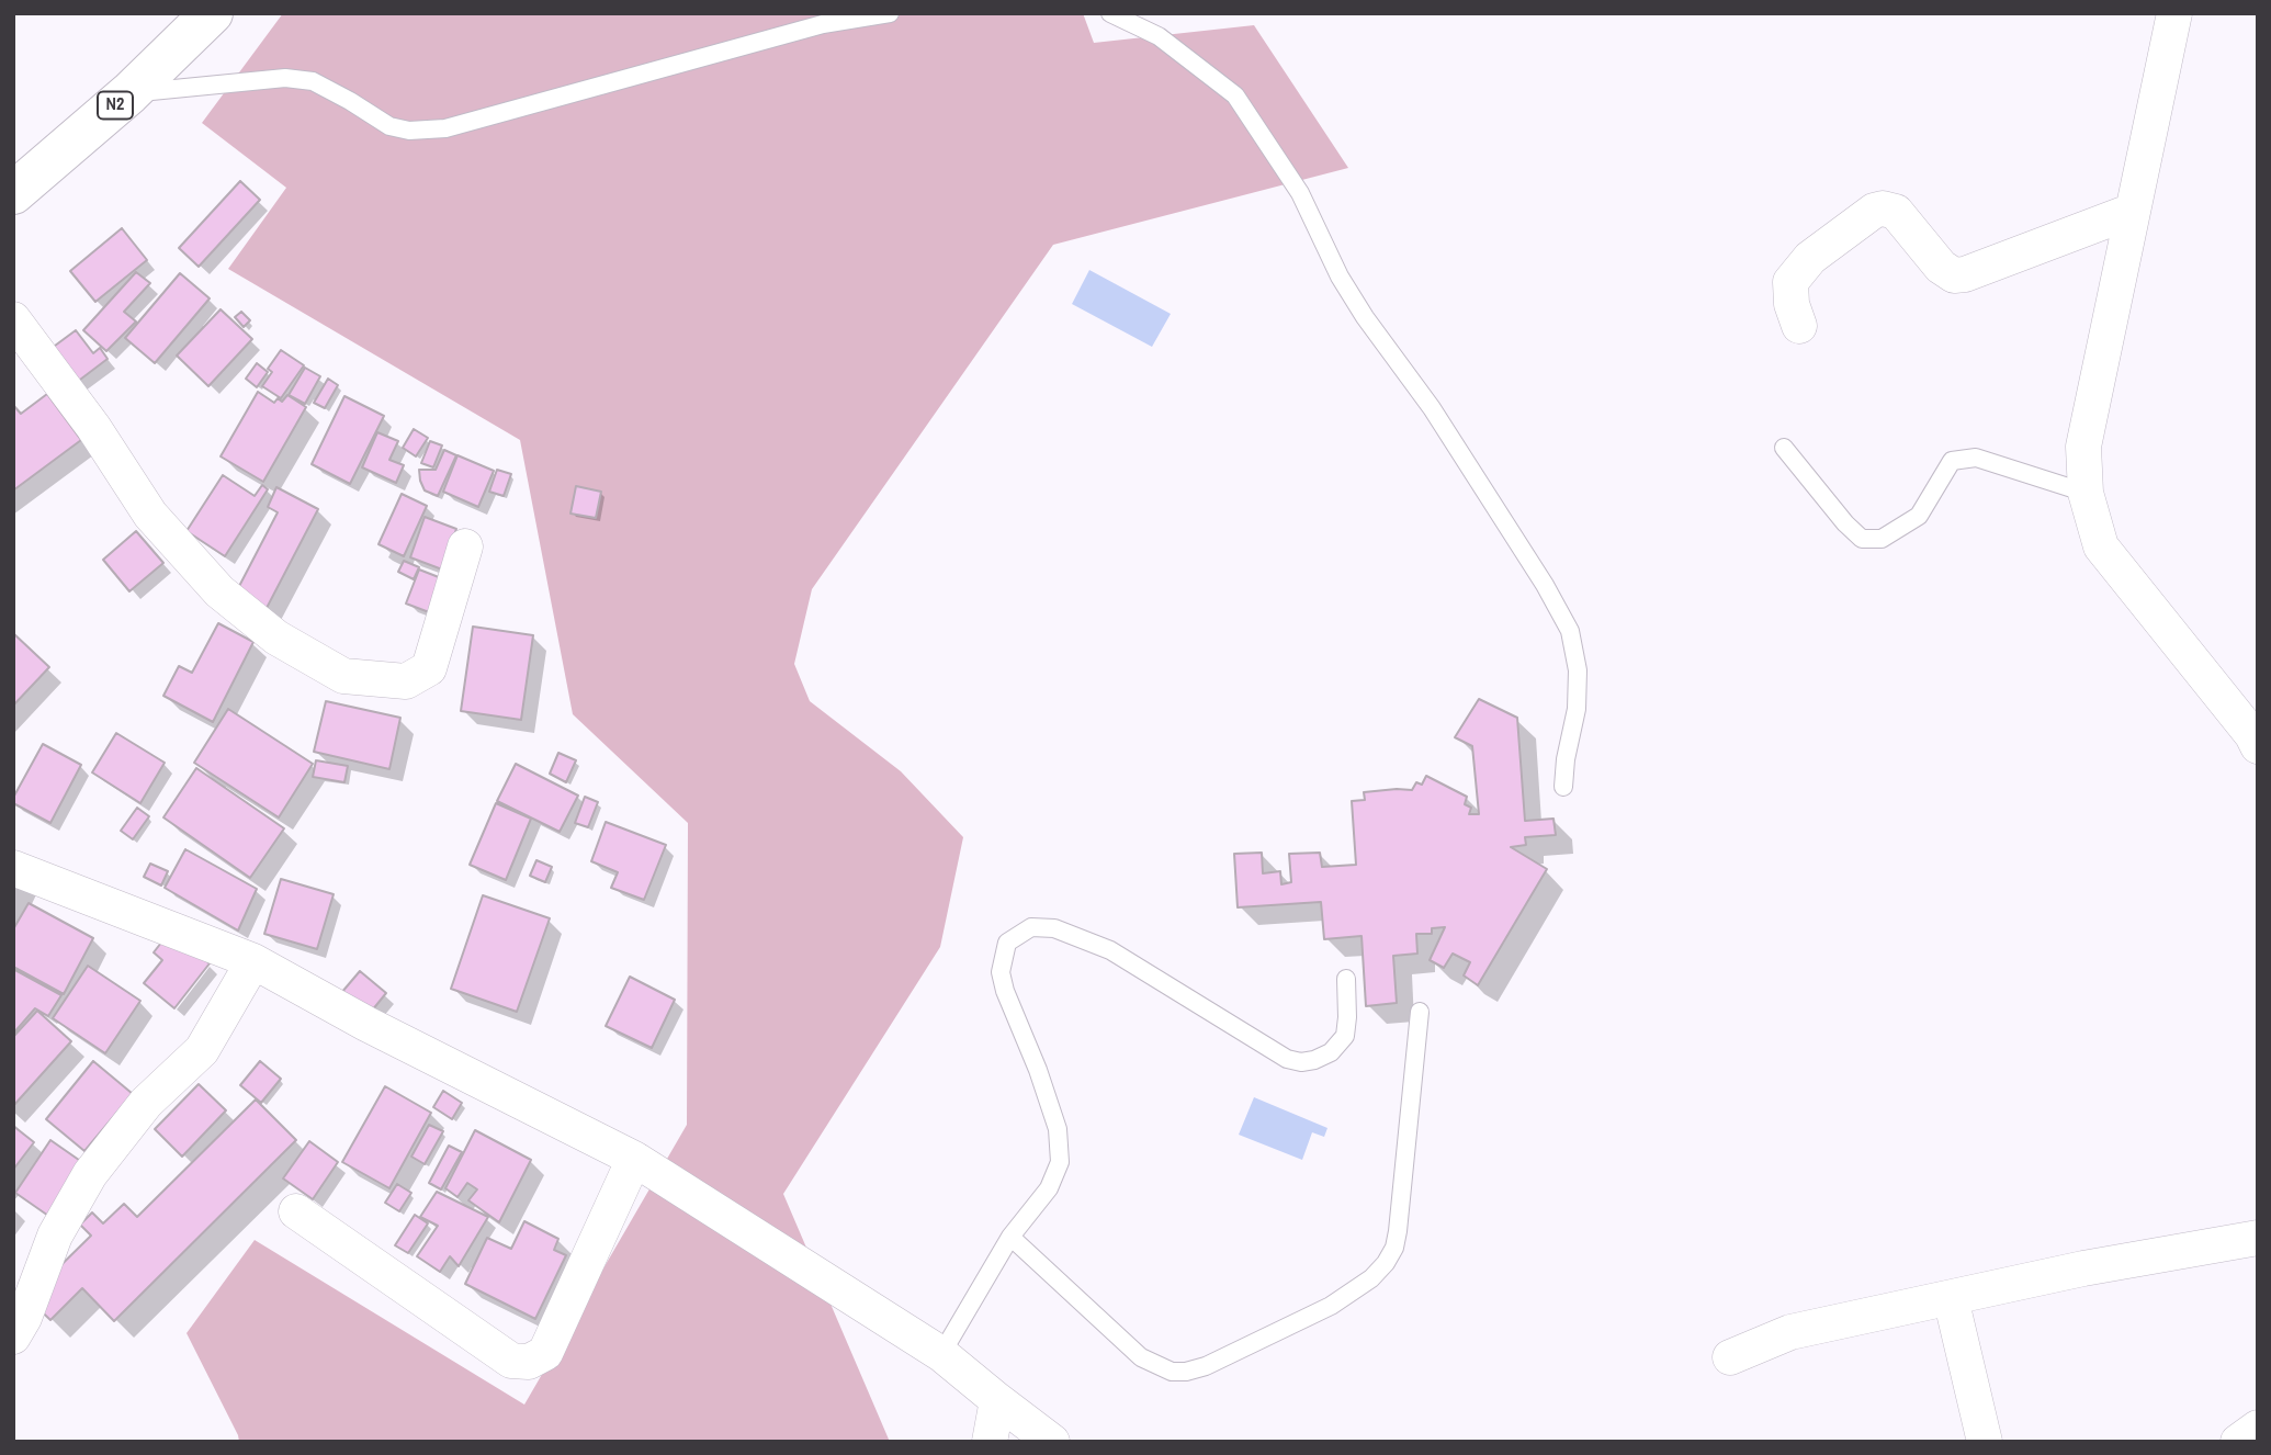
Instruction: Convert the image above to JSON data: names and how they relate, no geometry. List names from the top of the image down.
{
  "streets": {
    "highway": ["N2"]
  }
}
